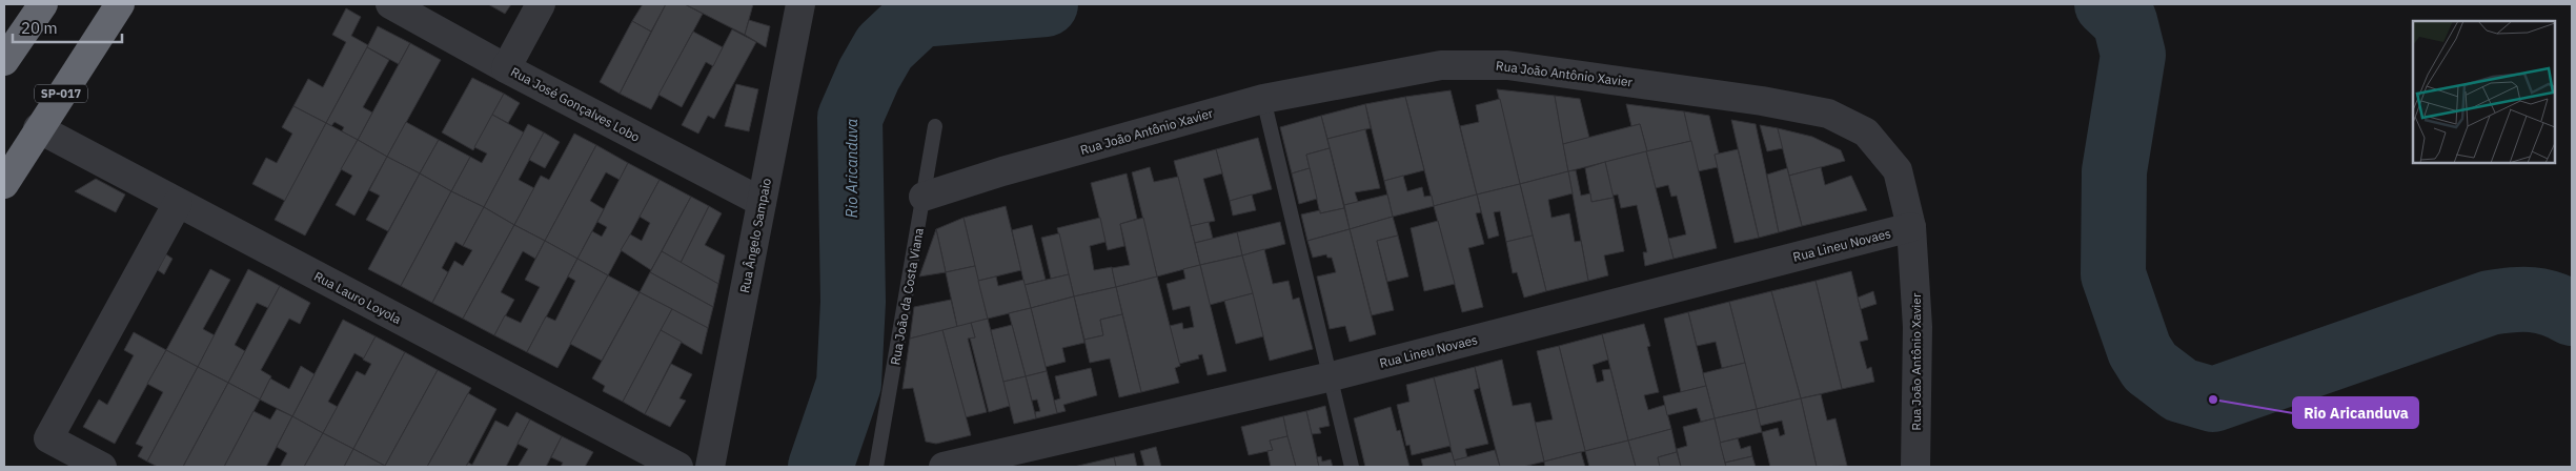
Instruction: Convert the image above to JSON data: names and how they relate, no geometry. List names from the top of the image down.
{
  "streets": {
    "highway": ["SP-017"],
    "street": [
      "Rua João Antônio Xavier",
      "Rua José Gonçalves Lobo",
      "Rua Ângelo Sampaio",
      "Rua Lineu Novaes",
      "Rua Lauro Loyola"
    ],
    "lane": ["Rua João da Costa Viana"]
  },
  "crossings": [
    ["Rua João Antônio Xavier", "Rua Lineu Novaes"],
    ["Rua João Antônio Xavier", "Rua João da Costa Viana"],
    ["SP-017", "Rua Lauro Loyola"],
    ["Rua José Gonçalves Lobo", "Rua Ângelo Sampaio"]
  ],
  "water": ["Rio Aricanduva"],
  "places": ["Rio Aricanduva"],
  "scale_bar": "20 m"
}
